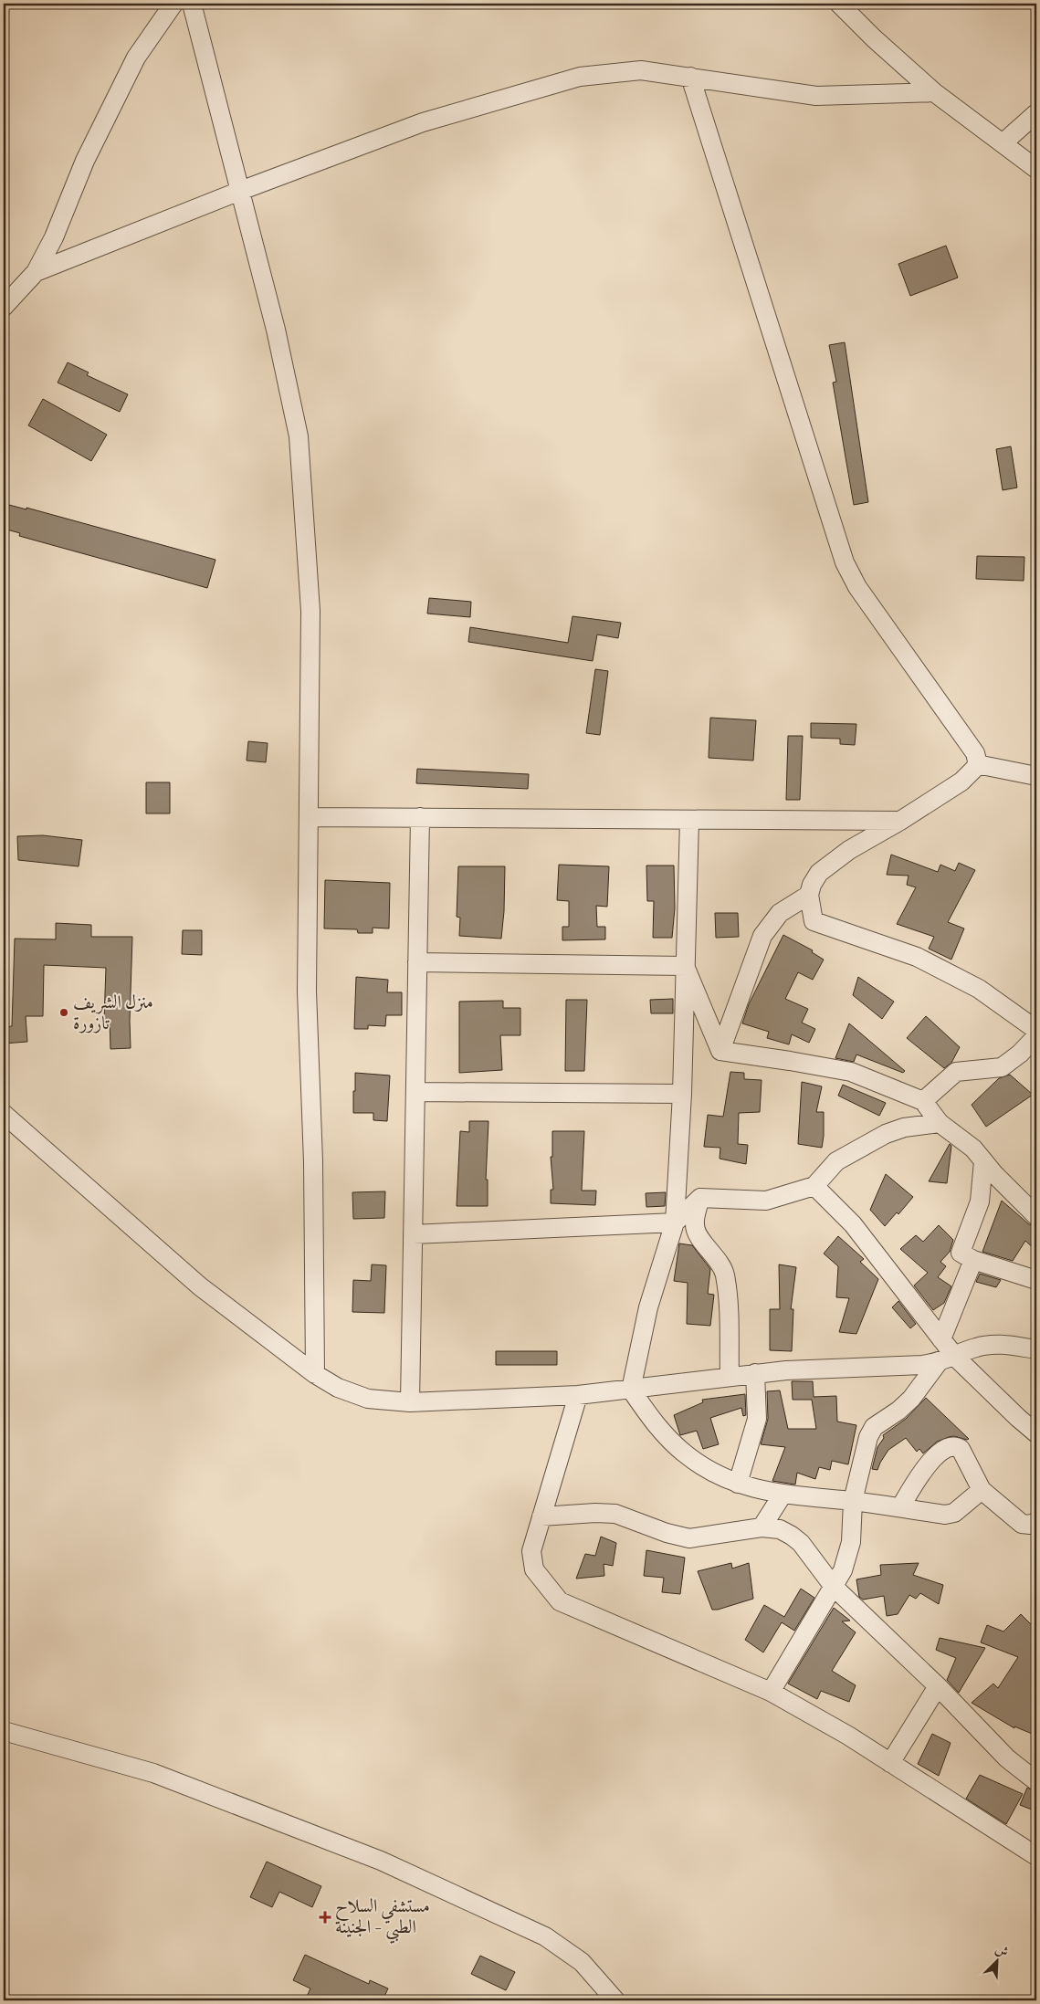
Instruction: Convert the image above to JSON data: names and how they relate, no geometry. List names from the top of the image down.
{
  "places": {
    "other": ["منزل الشريف تازورة"],
    "health": ["مستشفي السلاح الطبي - الجنينة"]
  },
  "north": "top right"
}
